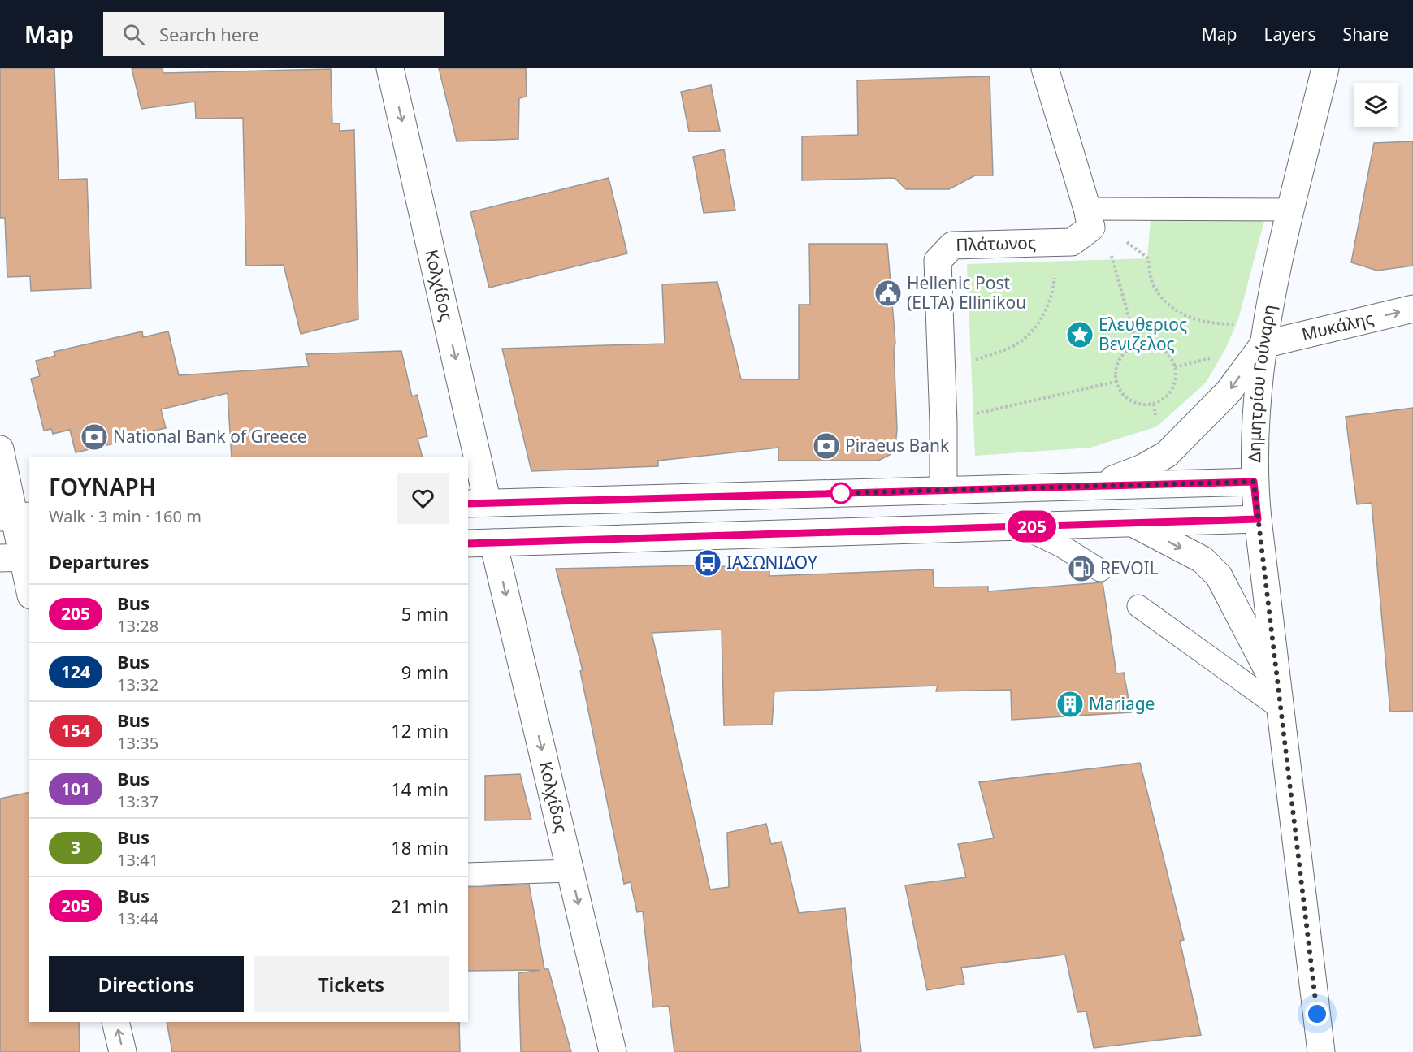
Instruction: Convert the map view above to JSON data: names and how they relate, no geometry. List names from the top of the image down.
{
  "streets": {
    "street": [
      "Πλάτωνος",
      "Κολχίδος",
      "Μυκάλης",
      "Δημητρίου Γούναρη"
    ]
  },
  "crossings": [
    ["Μυκάλης", "Δημητρίου Γούναρη"]
  ],
  "one_way": ["Κολχίδος", "Μυκάλης"],
  "places": {
    "public building": ["Hellenic Post (ELTA) Ellinikou"],
    "place": ["Ελευθεριος Βενιζελος"],
    "bank": ["National Bank of Greece", "Piraeus Bank"],
    "bus stop": ["ΙΑΣΩΝΙΔΟΥ"],
    "fuel station": ["REVOIL"],
    "building": ["Mariage"]
  },
  "lines": ["bus line 205"],
  "page": {
    "header": "Map",
    "search": "Search here",
    "nav": ["Map", "Layers", "Share"],
    "on_map": "205",
    "heading": [
      ["ΓΟΥΝΑΡΗ", "Walk · 3 min · 160 m"],
      "Departures"
    ],
    "list": [
      {
        "mark": "205",
        "name": "Bus",
        "note": "13:28",
        "value": "5 min"
      },
      {
        "mark": "124",
        "name": "Bus",
        "note": "13:32",
        "value": "9 min"
      },
      {
        "mark": "154",
        "name": "Bus",
        "note": "13:35",
        "value": "12 min"
      },
      {
        "mark": "101",
        "name": "Bus",
        "note": "13:37",
        "value": "14 min"
      },
      {
        "mark": "3",
        "name": "Bus",
        "note": "13:41",
        "value": "18 min"
      },
      {
        "mark": "205",
        "name": "Bus",
        "note": "13:44",
        "value": "21 min"
      }
    ],
    "buttons": ["Directions", "Tickets"]
  }
}
